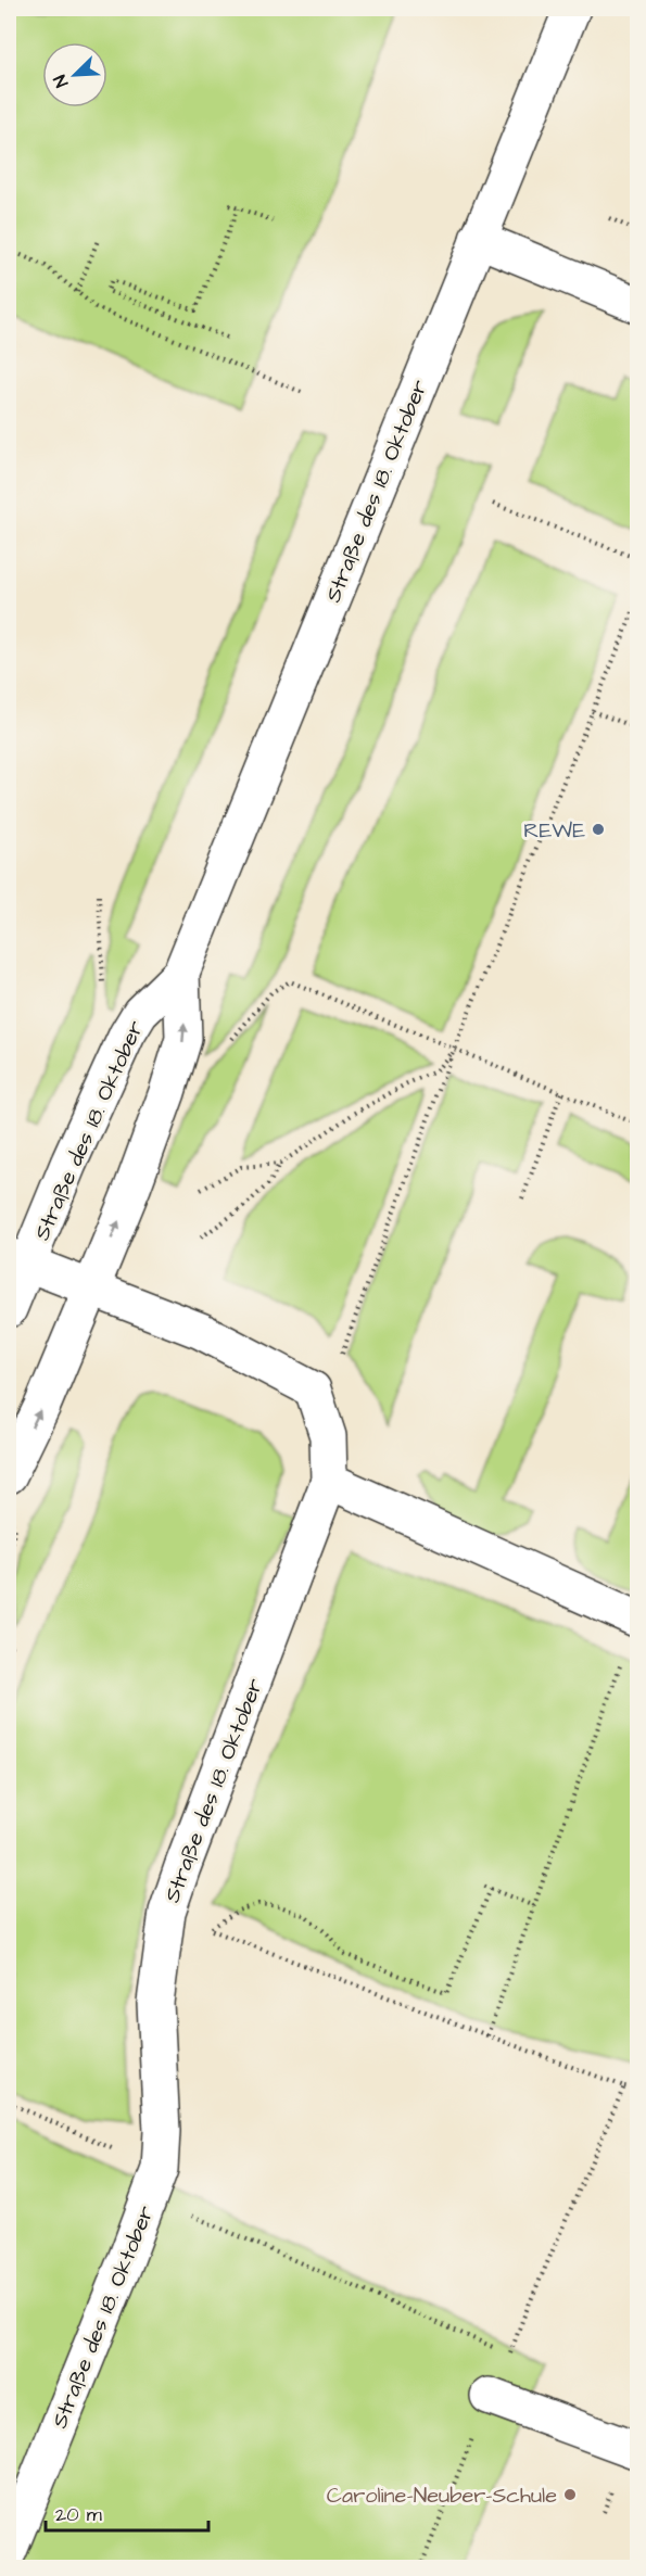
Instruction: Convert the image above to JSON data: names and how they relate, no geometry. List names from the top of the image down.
{
  "streets": {
    "street": ["Straße des 18. Oktober"]
  },
  "places": ["REWE", "Caroline-Neuber-Schule"],
  "scale_bar": "20 m",
  "north": "bottom left"
}
